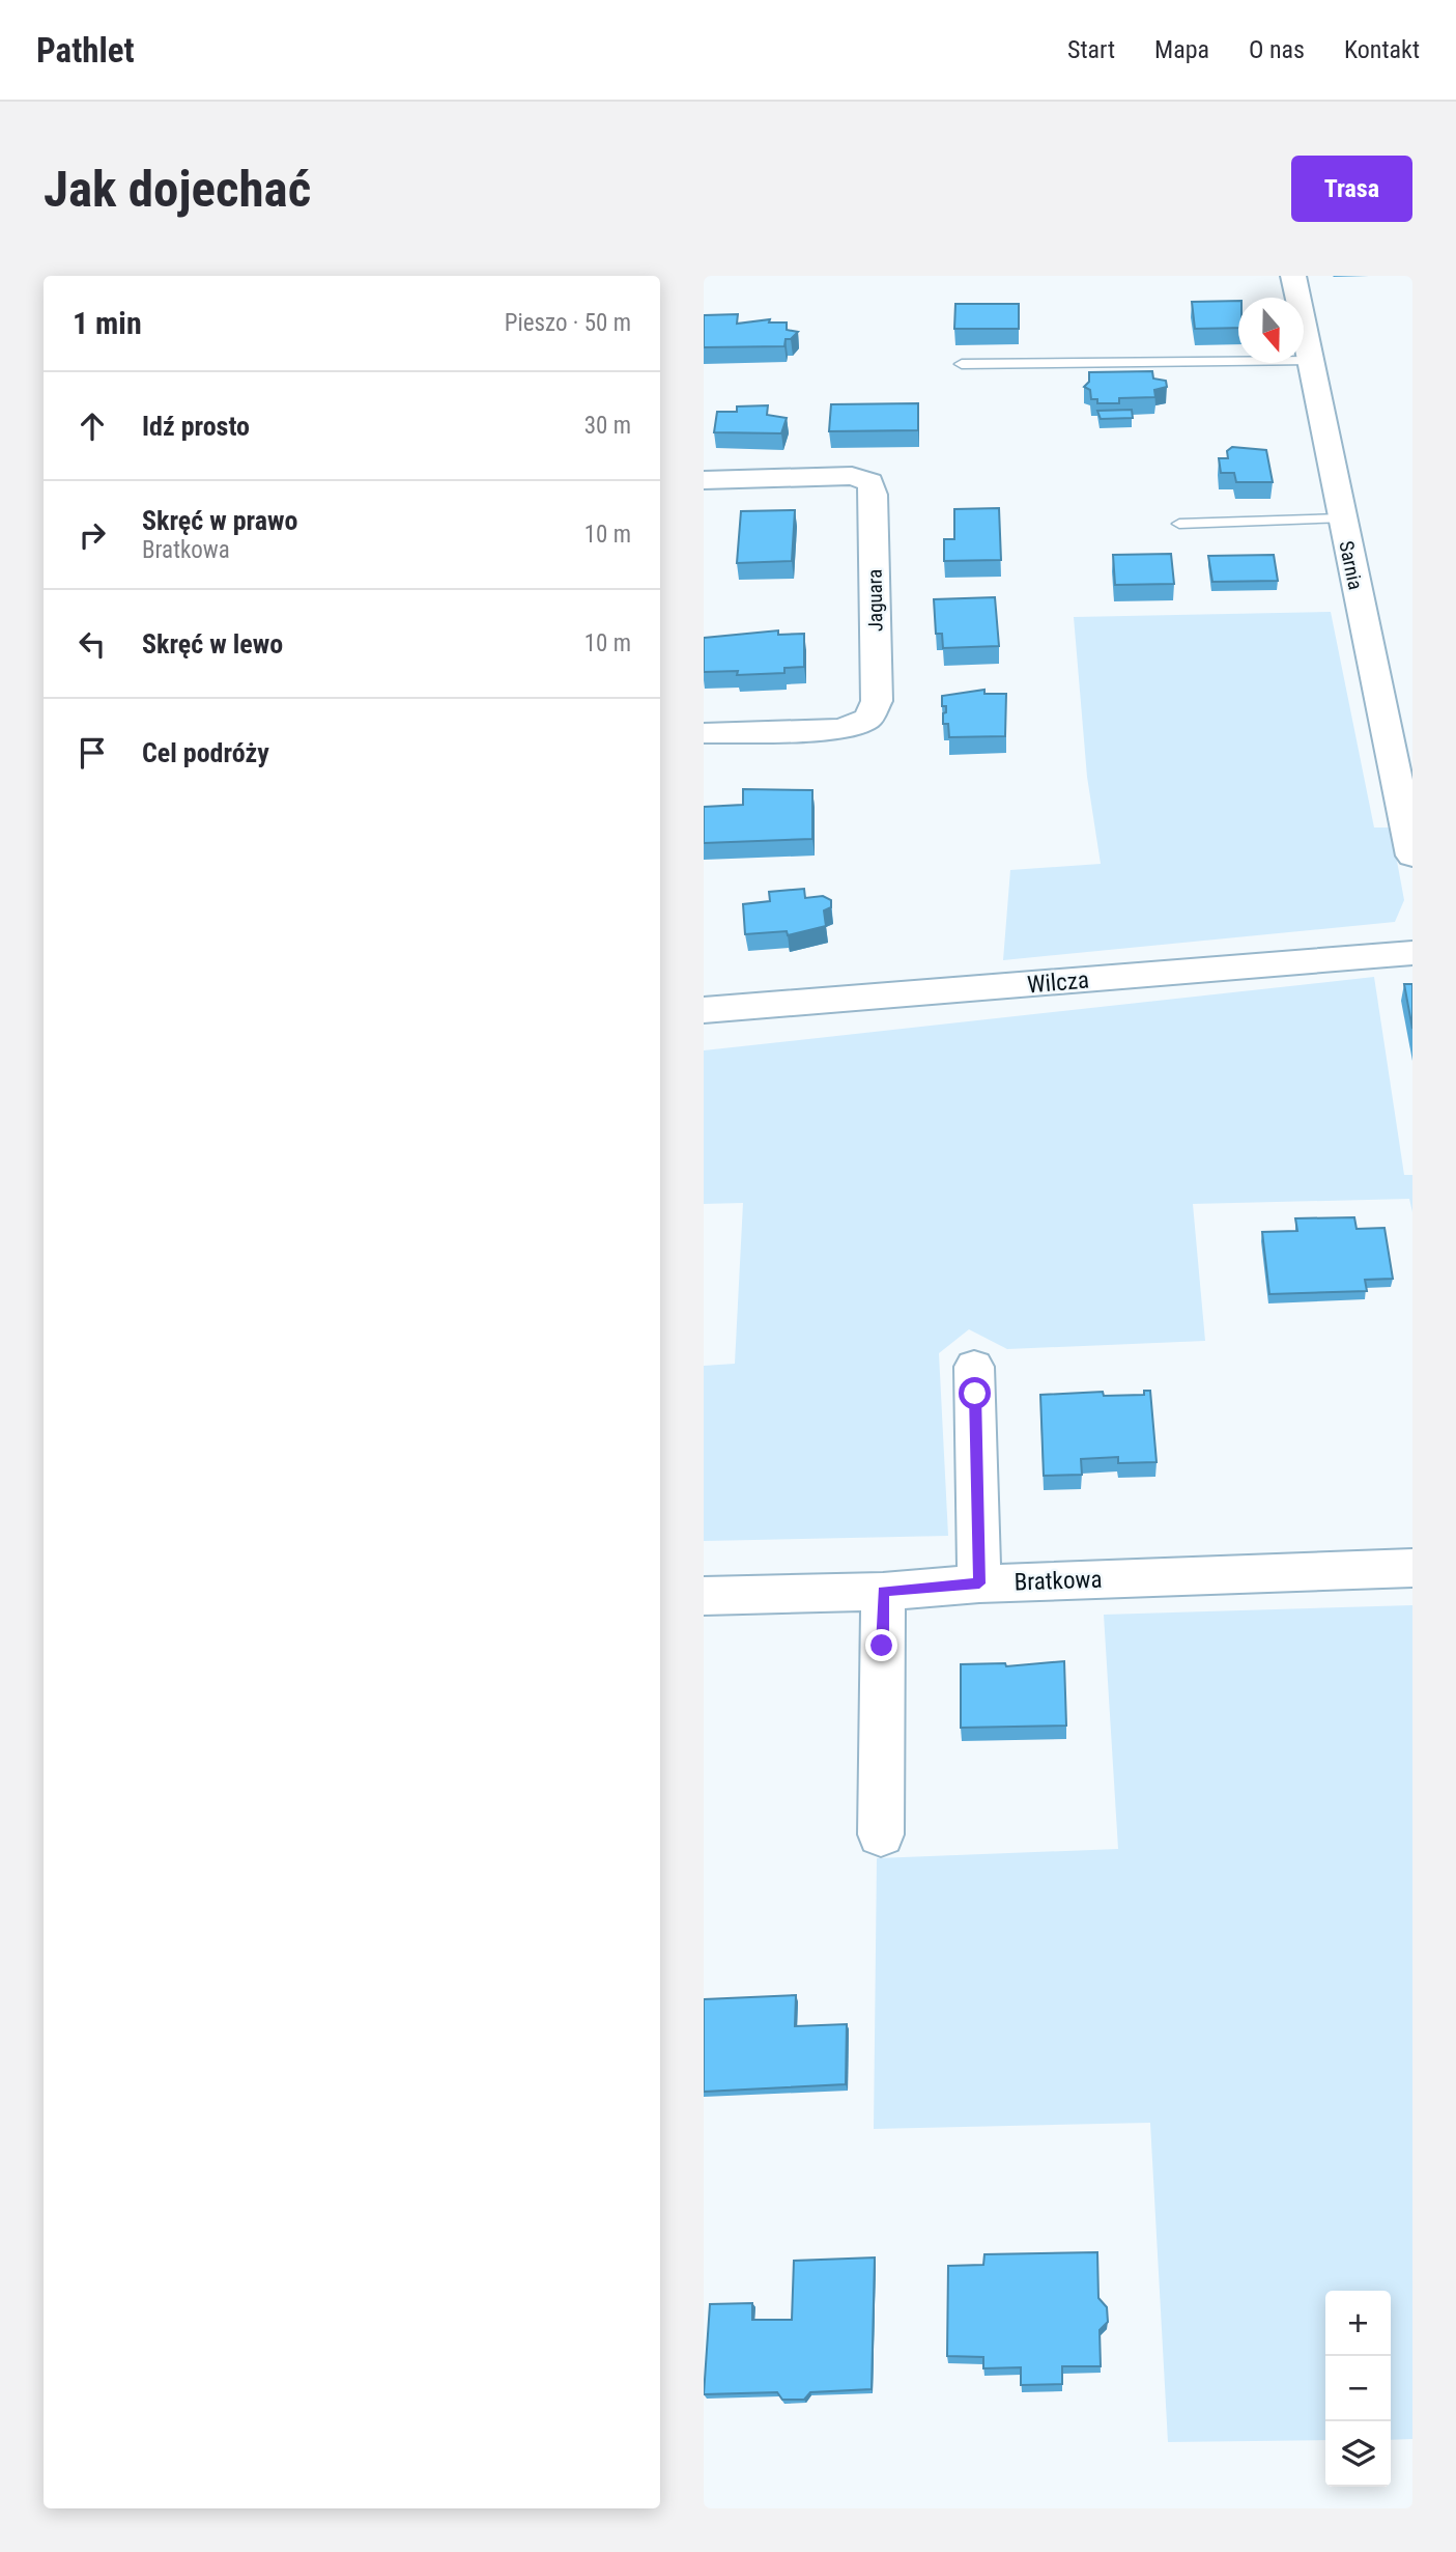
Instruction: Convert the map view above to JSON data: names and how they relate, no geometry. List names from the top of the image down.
{
  "streets": {
    "street": [
      "Sarnia",
      "Jaguara",
      "Wilcza",
      "Bratkowa"
    ]
  },
  "north": "bottom",
  "page": {
    "header": "Pathlet",
    "nav": [
      "Start",
      "Mapa",
      "O nas",
      "Kontakt"
    ],
    "buttons": "Trasa",
    "title": "Jak dojechać",
    "heading": ["1 min", "Pieszo · 50 m"],
    "list": [
      ["Idź prosto", "30 m"],
      ["Skręć w prawo", "Bratkowa", "10 m"],
      ["Skręć w lewo", "10 m"],
      "Cel podróży"
    ],
    "map_buttons": ["+", "−"]
  }
}
